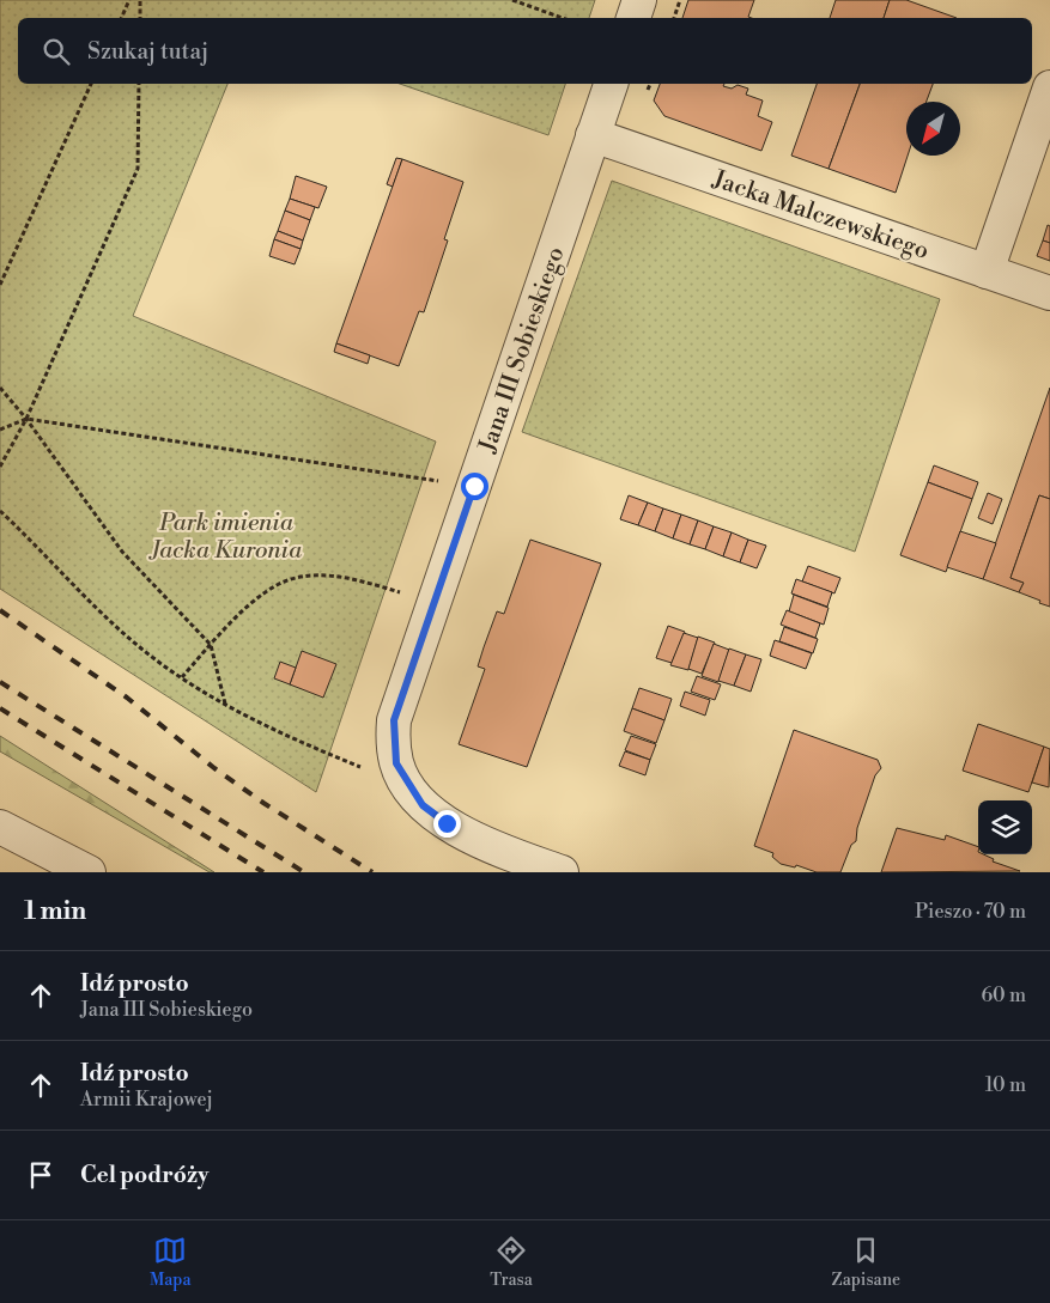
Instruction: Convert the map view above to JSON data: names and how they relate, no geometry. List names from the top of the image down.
{
  "streets": {
    "street": ["Jacka Malczewskiego", "Jana III Sobieskiego"]
  },
  "crossings": [
    ["Jacka Malczewskiego", "Jana III Sobieskiego"]
  ],
  "parks": ["Park imienia Jacka Kuronia"],
  "north": "bottom left",
  "page": {
    "search": "Szukaj tutaj",
    "heading": ["1 min", "Pieszo · 70 m"],
    "list": [
      ["Idź prosto", "Jana III Sobieskiego", "60 m"],
      ["Idź prosto", "Armii Krajowej", "10 m"],
      "Cel podróży"
    ],
    "nav": ["Mapa", "Trasa", "Zapisane"]
  }
}
